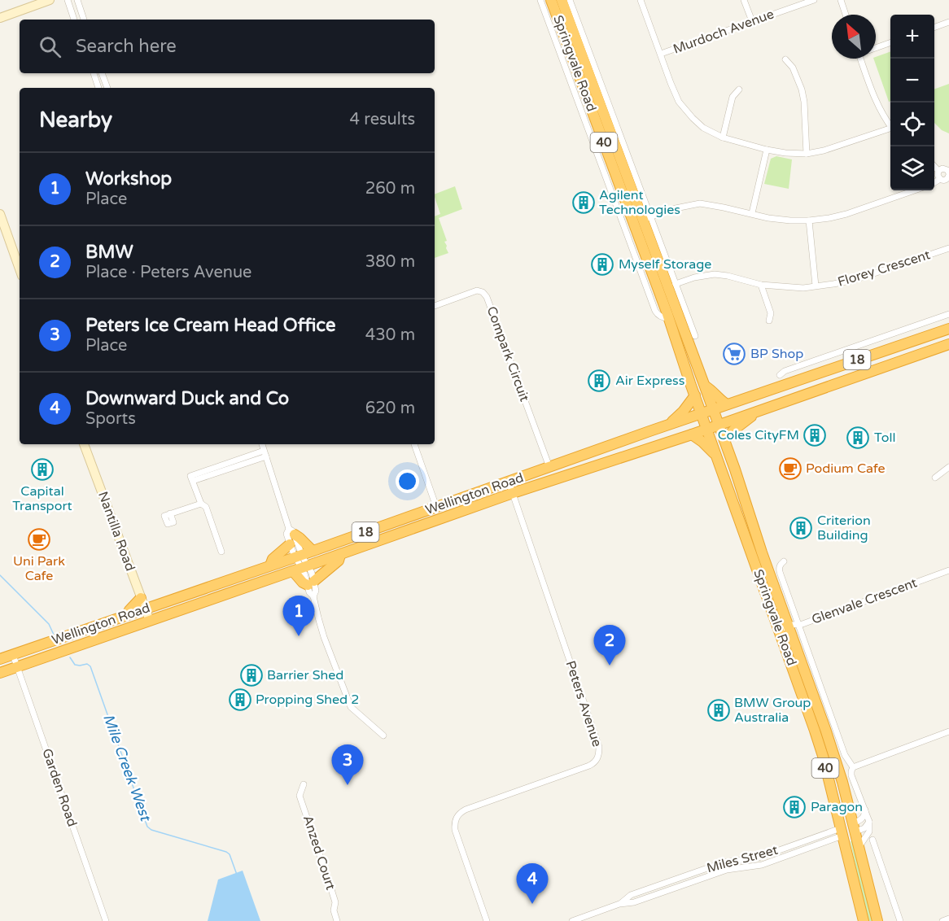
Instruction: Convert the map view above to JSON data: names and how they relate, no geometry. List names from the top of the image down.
{
  "streets": {
    "highway": [
      "Springvale Road",
      "40",
      "18",
      "Wellington Road"
    ],
    "street": [
      "Murdoch Avenue",
      "Florey Crescent",
      "Compark Circuit",
      "Nantilla Road",
      "Glenvale Crescent",
      "Peters Avenue",
      "Garden Road",
      "Anzed Court",
      "Miles Street"
    ]
  },
  "crossings": [
    ["Springvale Road", "Wellington Road"],
    ["Springvale Road", "Glenvale Crescent"],
    ["Springvale Road", "Miles Street"],
    ["Compark Circuit", "Wellington Road"],
    ["Wellington Road", "Peters Avenue"],
    ["Wellington Road", "Garden Road"]
  ],
  "water": ["Mile Creek West"],
  "places": {
    "building": [
      "Agilent Technologies",
      "Myself Storage",
      "Air Express",
      "Coles CityFM",
      "Toll",
      "Capital Transport",
      "Criterion Building",
      "Barrier Shed",
      "Propping Shed 2",
      "BMW Group Australia",
      "Paragon"
    ],
    "supermarket": ["BP Shop"],
    "cafe": ["Podium Cafe", "Uni Park Cafe"]
  },
  "north": "top left",
  "page": {
    "map_buttons": ["+", "−"],
    "search": "Search here",
    "heading": ["Nearby", "4 results"],
    "list": [
      {
        "mark": "1",
        "name": "Workshop",
        "note": "Place",
        "value": "260 m"
      },
      {
        "mark": "2",
        "name": "BMW",
        "note": "Place · Peters Avenue",
        "value": "380 m"
      },
      {
        "mark": "3",
        "name": "Peters Ice Cream Head Office",
        "note": "Place",
        "value": "430 m"
      },
      {
        "mark": "4",
        "name": "Downward Duck and Co",
        "note": "Sports",
        "value": "620 m"
      }
    ],
    "pins": [
      "1",
      "2",
      "3",
      "4"
    ]
  }
}
